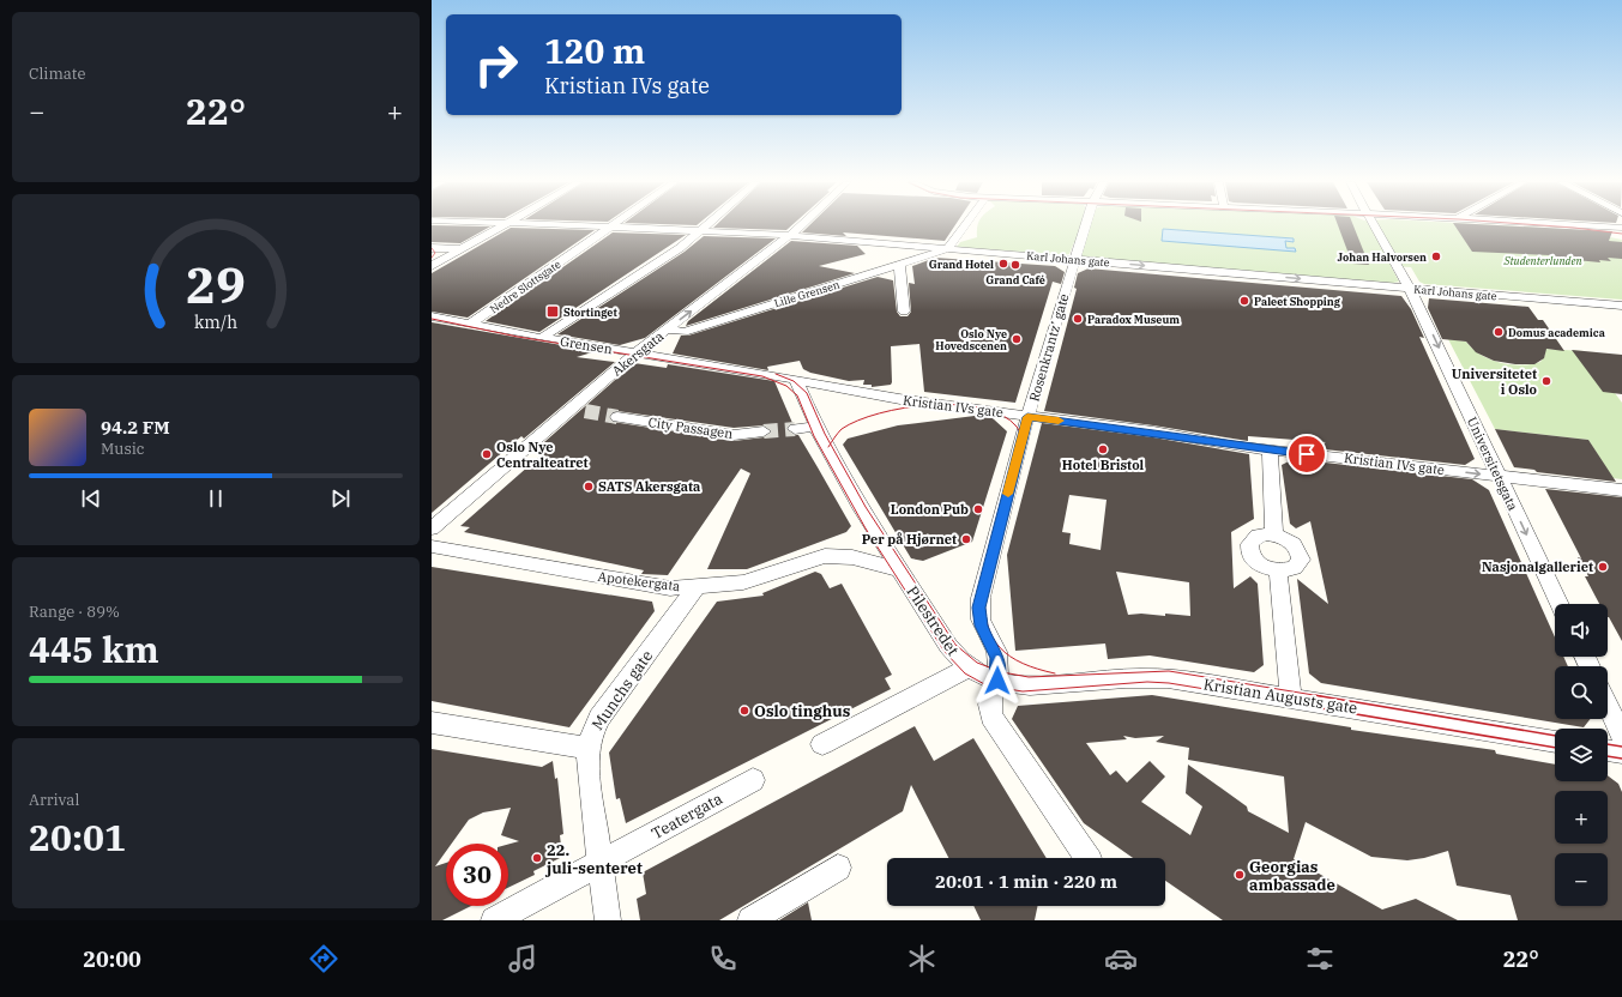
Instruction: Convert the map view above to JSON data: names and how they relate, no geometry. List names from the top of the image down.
{
  "streets": {
    "street": [
      "Karl Johans gate",
      "Nedre Slottsgate",
      "Lille Grensen",
      "Grensen",
      "Rosenkrantz’ gate",
      "Akersgata",
      "Kristian IVs gate",
      "City Passagen",
      "Universitetsgata",
      "Apotekergata",
      "Pilestredet",
      "Munchs gate",
      "Kristian Augusts gate",
      "Teatergata"
    ]
  },
  "crossings": [
    ["Karl Johans gate", "Nedre Slottsgate"],
    ["Karl Johans gate", "Lille Grensen"],
    ["Karl Johans gate", "Rosenkrantz’ gate"],
    ["Karl Johans gate", "Akersgata"],
    ["Karl Johans gate", "Universitetsgata"],
    ["Nedre Slottsgate", "Grensen"],
    ["Lille Grensen", "Akersgata"],
    ["Grensen", "Akersgata"],
    ["Grensen", "Kristian IVs gate"],
    ["Grensen", "Pilestredet"],
    ["Rosenkrantz’ gate", "Kristian IVs gate"],
    ["Rosenkrantz’ gate", "Pilestredet"],
    ["Rosenkrantz’ gate", "Kristian Augusts gate"],
    ["Kristian IVs gate", "Universitetsgata"],
    ["Kristian IVs gate", "Pilestredet"],
    ["Apotekergata", "Pilestredet"],
    ["Apotekergata", "Munchs gate"],
    ["Pilestredet", "Kristian Augusts gate"],
    ["Munchs gate", "Teatergata"]
  ],
  "one_way": ["Universitetsgata"],
  "parks": ["Studenterlunden"],
  "places": {
    "other": [
      "Johan Halvorsen",
      "Grand Hotel",
      "Grand Café",
      "Paleet Shopping",
      "Paradox Museum",
      "Domus academica",
      "Oslo Nye Hovedscenen",
      "Universitetet i Oslo",
      "Hotel Bristol",
      "Oslo Nye Centralteatret",
      "SATS Akersgata",
      "London Pub",
      "Per på Hjørnet",
      "Nasjonalgalleriet",
      "Oslo tinghus",
      "22. juli-senteret",
      "Georgias ambassade"
    ],
    "transit": ["Stortinget"]
  },
  "page": {
    "tile": [
      "Climate",
      ["Range · 89%", "445 km"],
      ["Arrival", "20:01"]
    ],
    "turn": ["120 m", "Kristian IVs gate"],
    "heat": ["−", "22°", "+"],
    "song": ["94.2 FM", "Music"],
    "map_buttons": ["+", "−"],
    "limit": "30",
    "trip": "20:01 · 1 min · 220 m",
    "tabs": ["20:00", "22°"],
    "gauge": ["29", "km/h"]
  }
}
